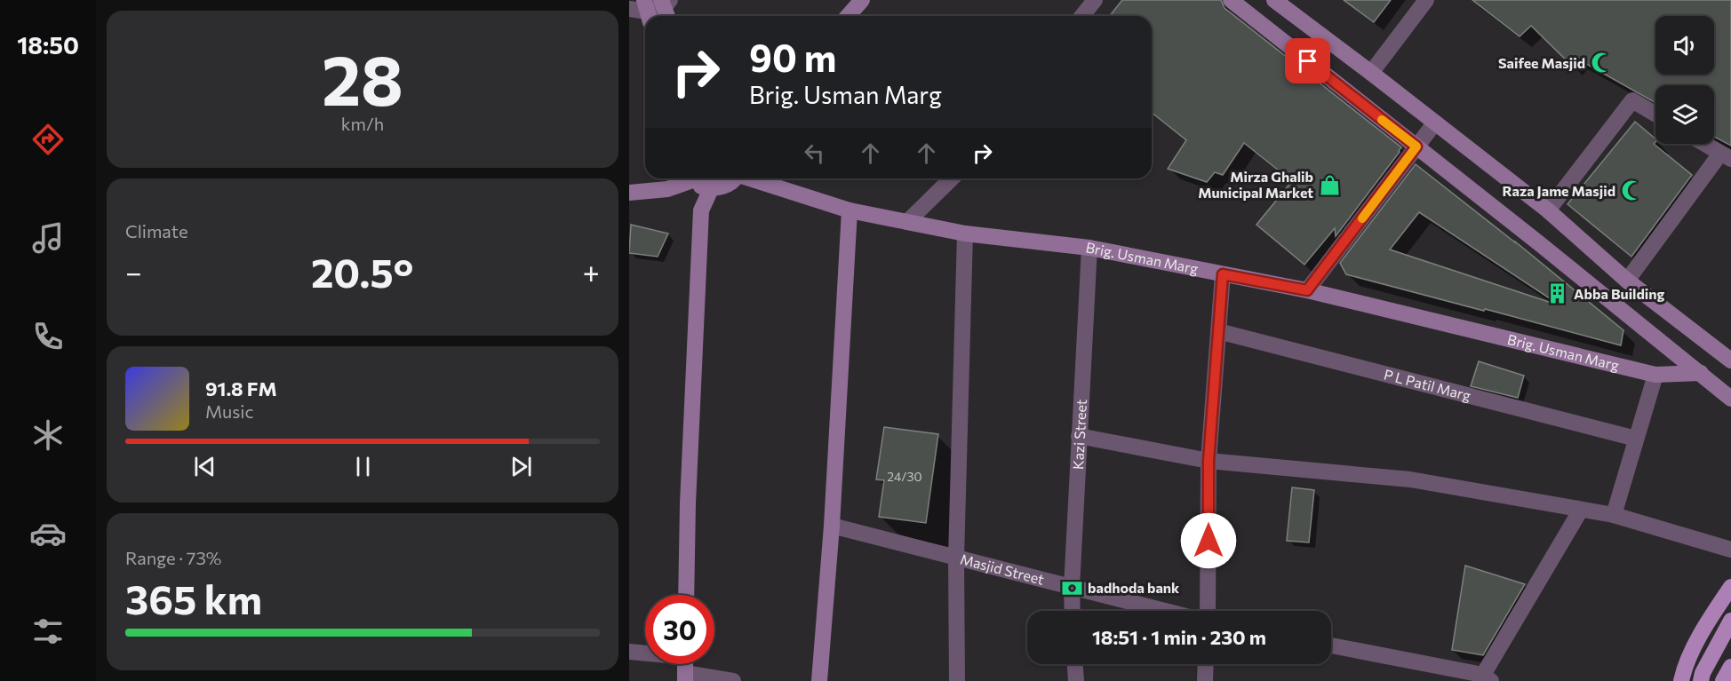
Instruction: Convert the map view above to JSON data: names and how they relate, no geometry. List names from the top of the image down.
{
  "streets": {
    "street": [
      "Brig. Usman Marg",
      "P L Patil Marg",
      "Kazi Street",
      "Masjid Street"
    ]
  },
  "crossings": [
    ["Brig. Usman Marg", "Kazi Street"],
    ["Kazi Street", "Masjid Street"]
  ],
  "places": {
    "mosque": ["Saifee Masjid", "Raza Jame Masjid"],
    "shop": ["Mirza Ghalib Municipal Market"],
    "building": ["Abba Building"],
    "bank": ["badhoda bank"]
  },
  "house_numbers": ["24/30"],
  "page": {
    "tabs": "18:50",
    "tile": [
      ["28", "km/h"],
      "Climate",
      ["Range · 73%", "365 km"]
    ],
    "turn": ["90 m", "Brig. Usman Marg"],
    "heat": ["−", "20.5°", "+"],
    "song": ["91.8 FM", "Music"],
    "limit": "30",
    "trip": "18:51 · 1 min · 230 m"
  }
}
